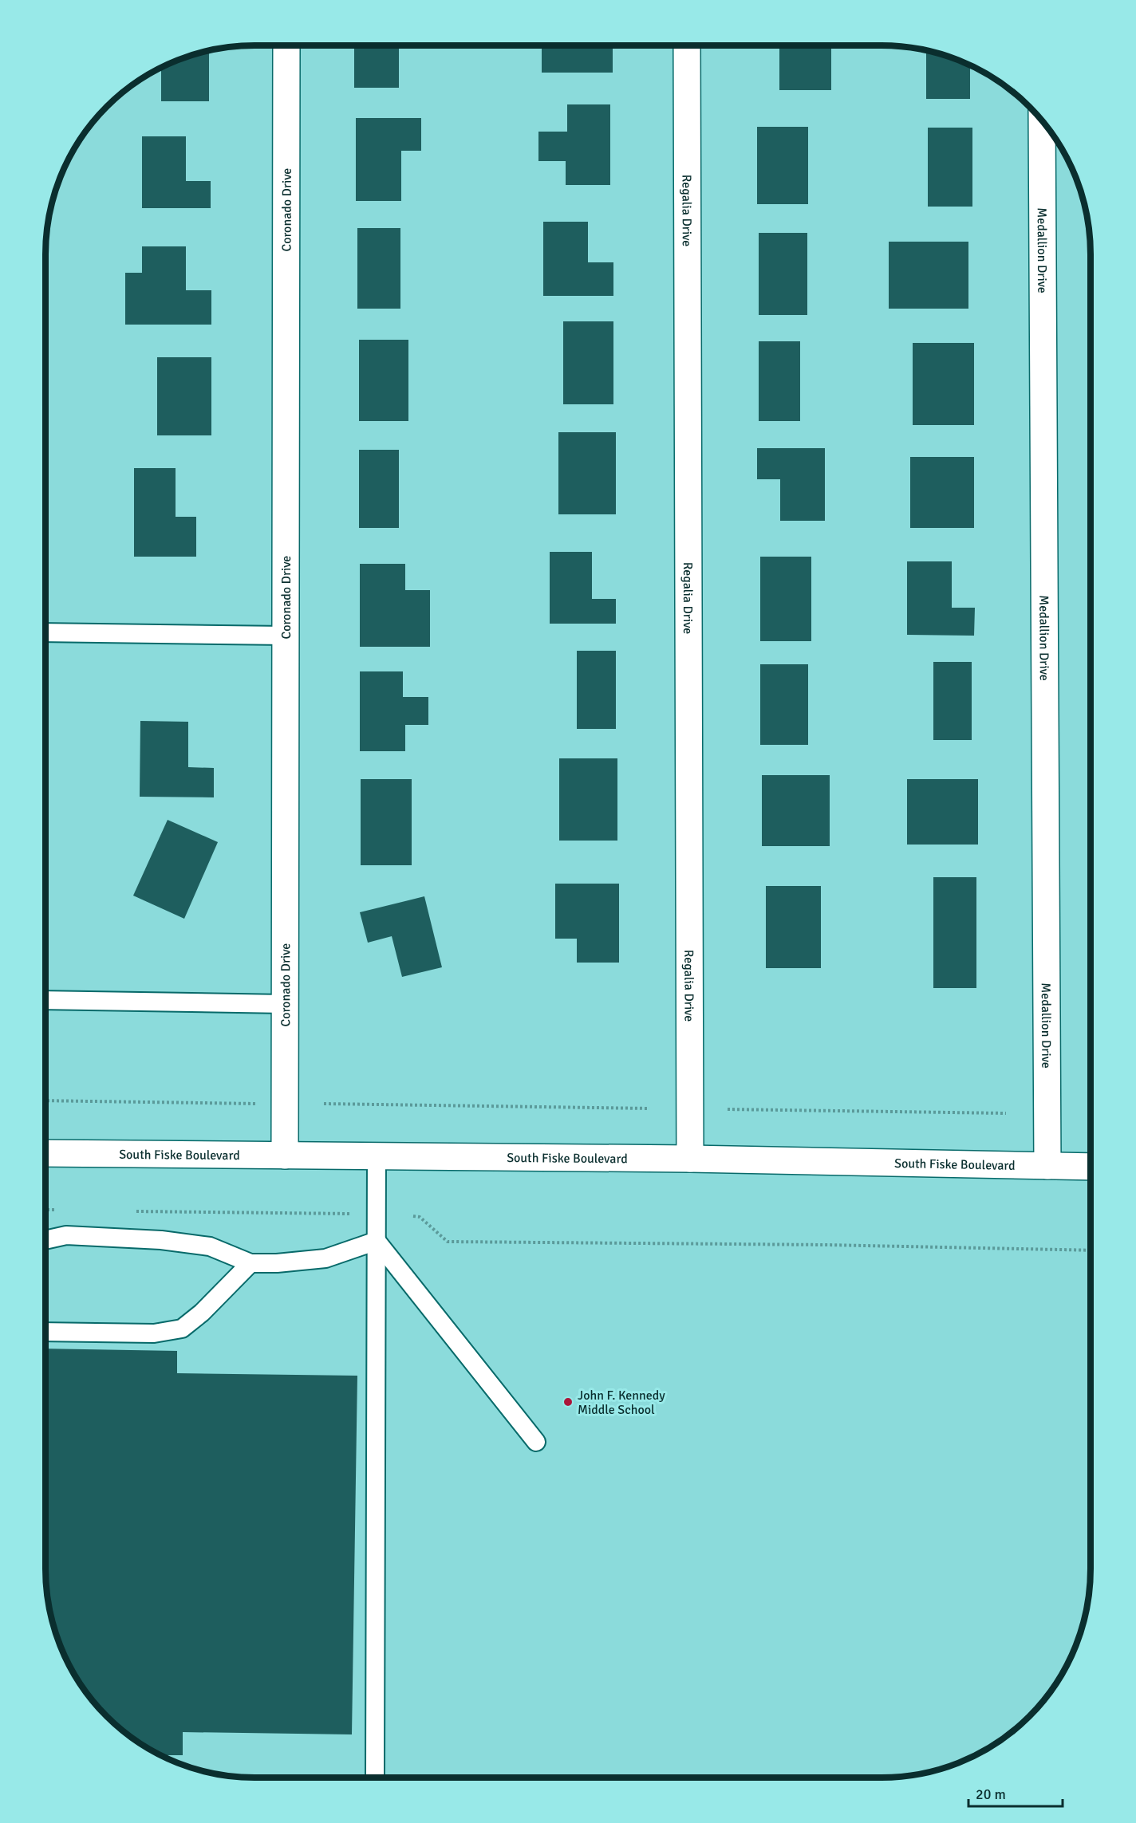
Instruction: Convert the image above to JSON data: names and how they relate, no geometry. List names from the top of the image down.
{
  "streets": {
    "street": [
      "Coronado Drive",
      "Regalia Drive",
      "Medallion Drive",
      "South Fiske Boulevard"
    ]
  },
  "crossings": [
    ["Coronado Drive", "South Fiske Boulevard"],
    ["Regalia Drive", "South Fiske Boulevard"],
    ["Medallion Drive", "South Fiske Boulevard"]
  ],
  "places": ["John F. Kennedy Middle School"],
  "scale_bar": "20 m"
}
